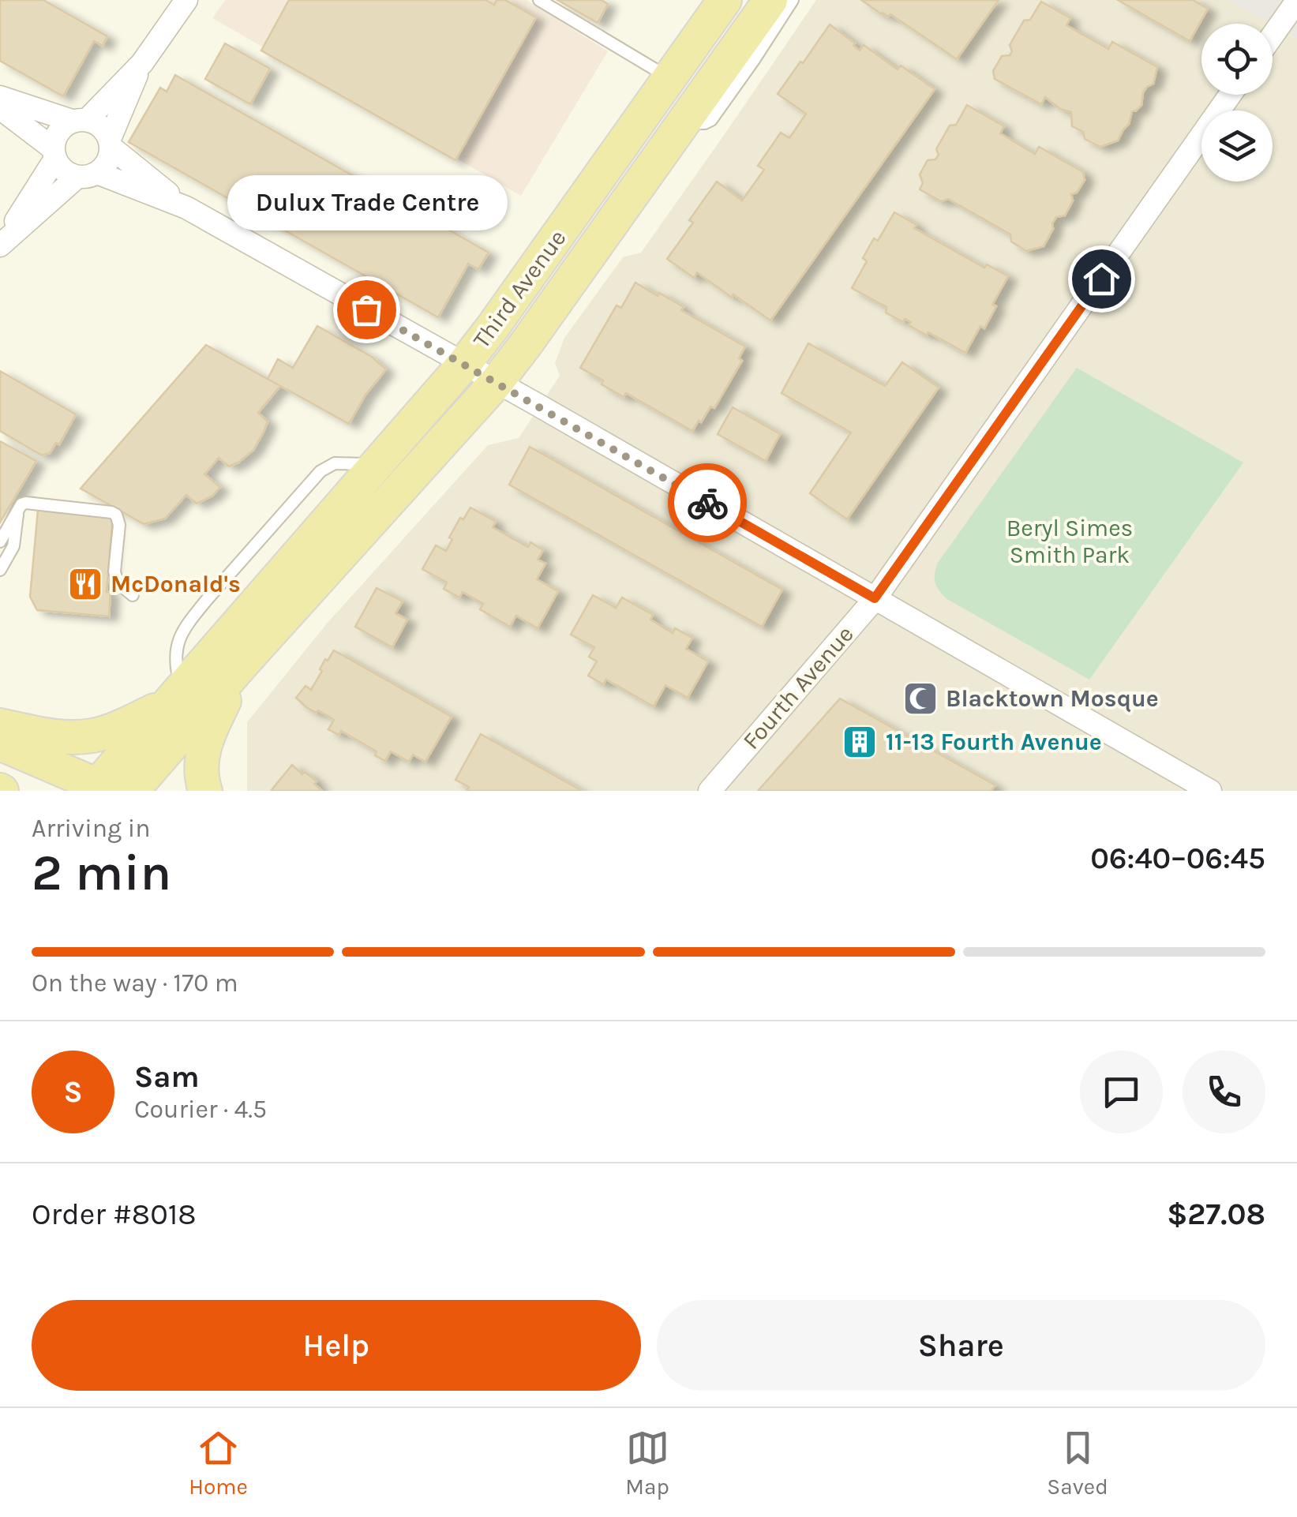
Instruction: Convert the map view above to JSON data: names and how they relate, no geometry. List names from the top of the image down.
{
  "streets": {
    "main road": ["Third Avenue"],
    "street": ["Fourth Avenue"]
  },
  "parks": ["Beryl Simes Smith Park"],
  "places": {
    "other": ["Dulux Trade Centre"],
    "restaurant": ["McDonald's"],
    "mosque": ["Blacktown Mosque"],
    "building": ["11-13 Fourth Avenue"]
  },
  "page": {
    "bubble": "Dulux Trade Centre",
    "heading": ["2 min", "Arriving in", "06:40–06:45"],
    "panel": [
      "Sam",
      "Courier · 4.5",
      "Order #8018",
      "$27.08"
    ],
    "bar": "On the way · 170 m",
    "round": "S",
    "buttons": ["Help", "Share"],
    "tabs": ["Home", "Map", "Saved"]
  }
}
